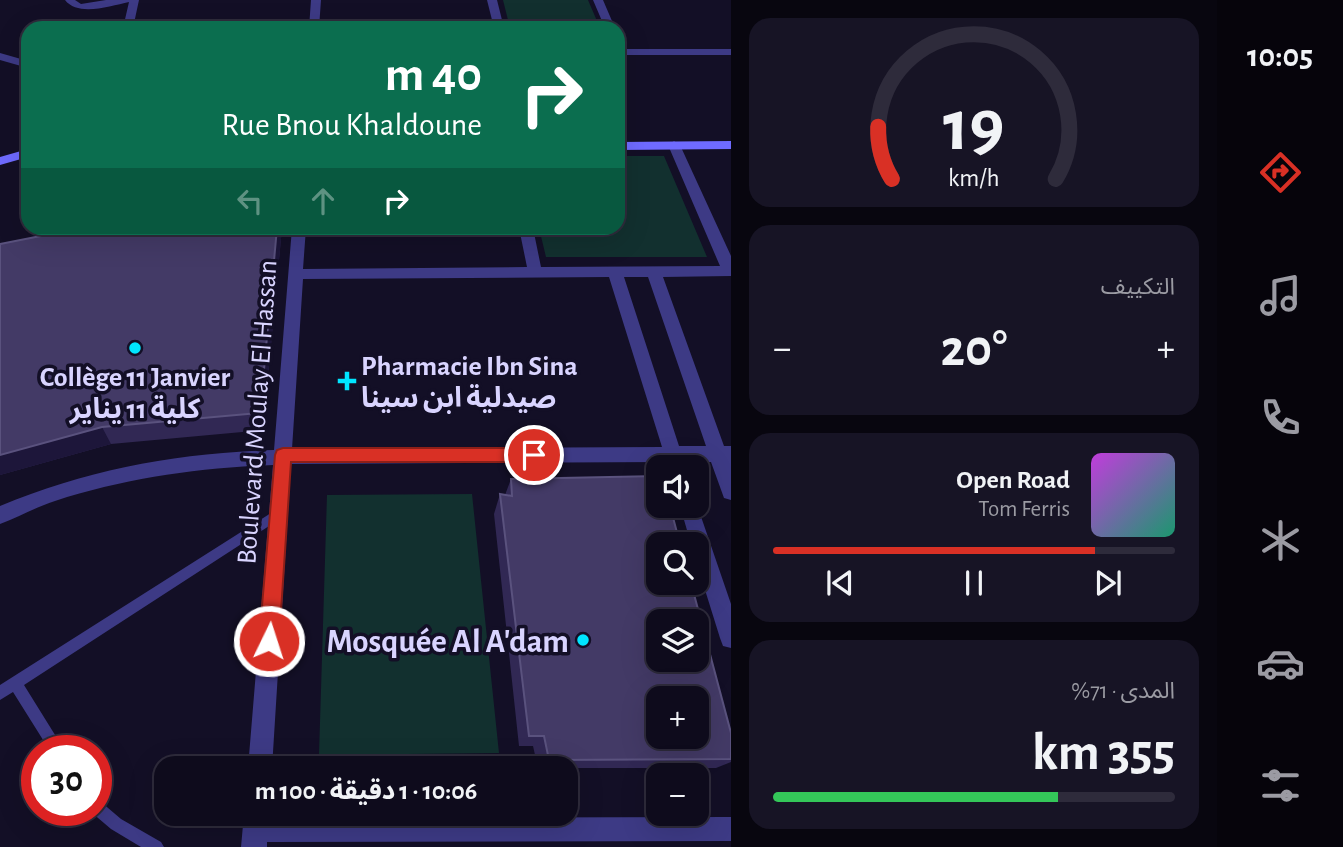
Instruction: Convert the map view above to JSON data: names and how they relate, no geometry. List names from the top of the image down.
{
  "streets": {
    "street": ["Boulevard Moulay El Hassan"]
  },
  "places": {
    "other": ["Collège 11 Janvier كلية 11 يناير", "Mosquée Al A'dam"],
    "health": ["Pharmacie Ibn Sina صيدلية ابن سينا"]
  },
  "page": {
    "tabs": "10:05",
    "turn": ["40 m", "Rue Bnou Khaldoune"],
    "tile": [
      "التكييف",
      ["المدى · 71%", "355 km"]
    ],
    "heat": ["−", "20°", "+"],
    "song": ["Open Road", "Tom Ferris"],
    "map_buttons": ["+", "−"],
    "limit": "30",
    "trip": "10:06 · 1 دقيقة · 100 m",
    "gauge": ["19", "km/h"]
  }
}
